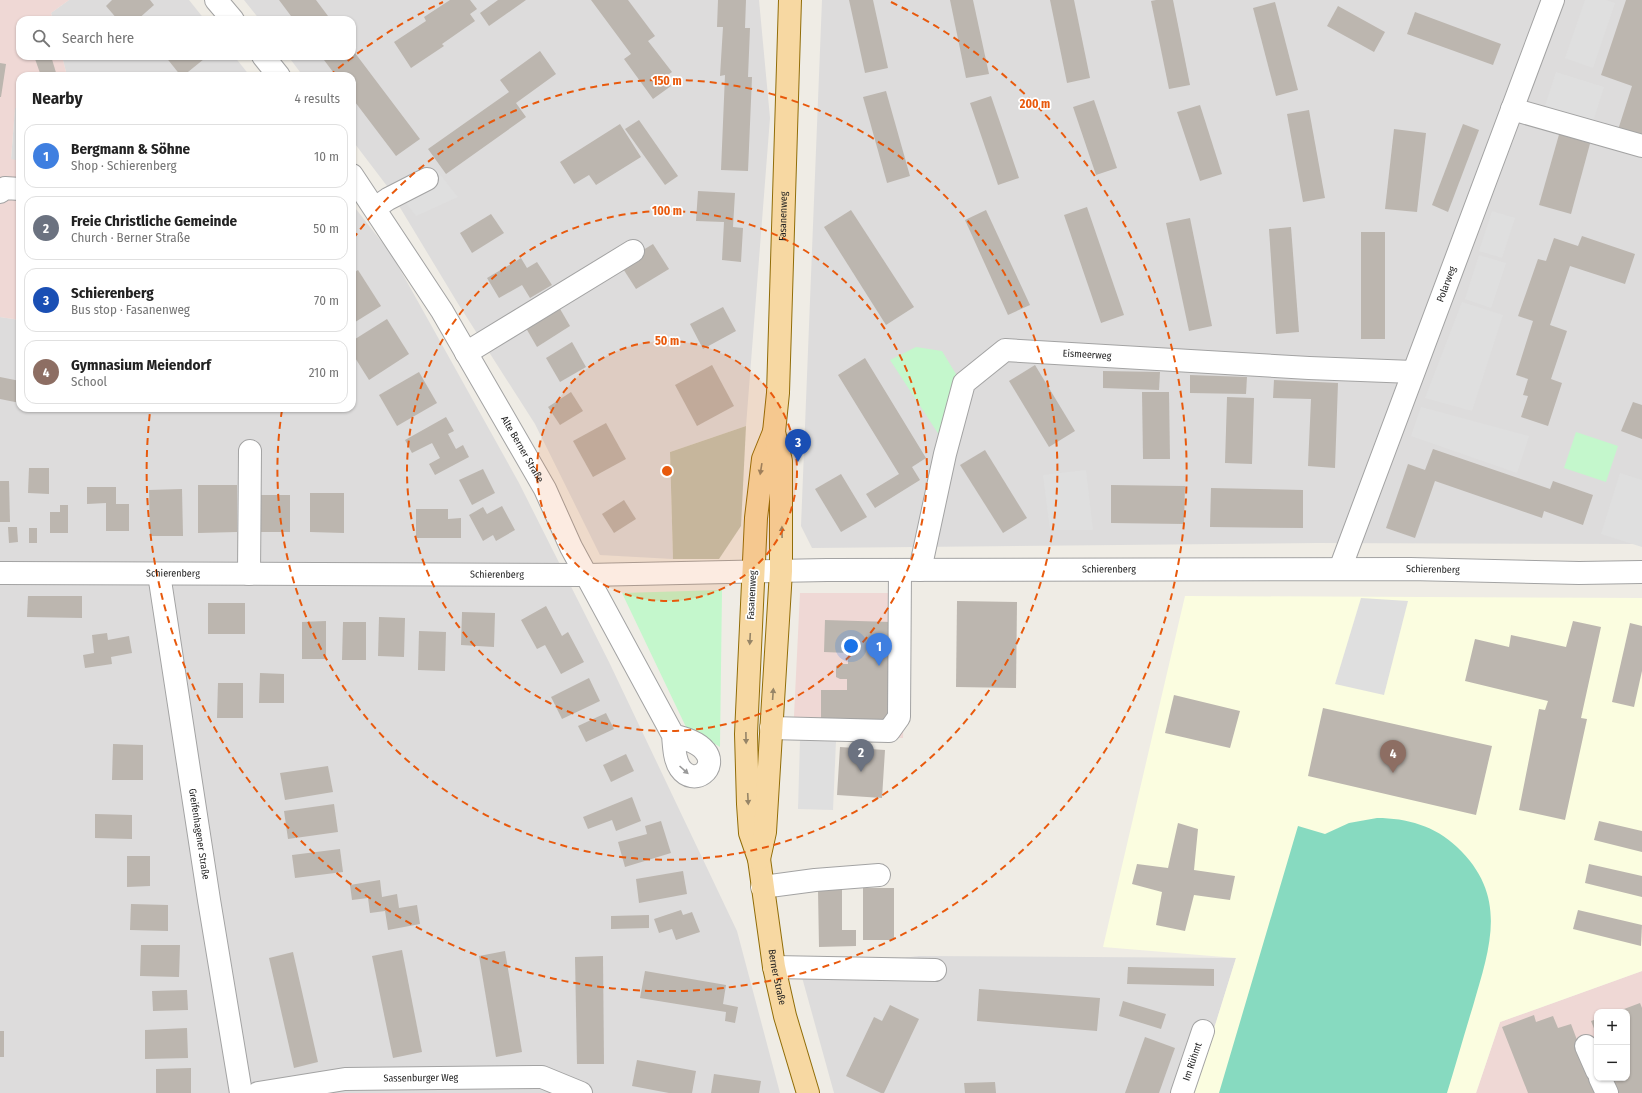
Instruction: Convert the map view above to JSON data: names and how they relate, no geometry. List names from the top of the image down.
{
  "streets": {
    "main road": ["Fasanenweg", "Berner Straße"],
    "street": [
      "Polarweg",
      "Eismeerweg",
      "Alte Berner Straße",
      "Schierenberg",
      "Greifenhagener Straße",
      "Im Rühmt",
      "Sassenburger Weg"
    ]
  },
  "crossings": [
    ["Fasanenweg", "Eismeerweg"],
    ["Fasanenweg", "Schierenberg"],
    ["Fasanenweg", "Berner Straße"],
    ["Polarweg", "Eismeerweg"],
    ["Polarweg", "Schierenberg"],
    ["Eismeerweg", "Schierenberg"],
    ["Alte Berner Straße", "Schierenberg"],
    ["Schierenberg", "Greifenhagener Straße"]
  ],
  "page": {
    "search": "Search here",
    "heading": ["Nearby", "4 results"],
    "list": [
      {
        "mark": "1",
        "name": "Bergmann & Söhne",
        "note": "Shop · Schierenberg",
        "value": "10 m"
      },
      {
        "mark": "2",
        "name": "Freie Christliche Gemeinde",
        "note": "Church · Berner Straße",
        "value": "50 m"
      },
      {
        "mark": "3",
        "name": "Schierenberg",
        "note": "Bus stop · Fasanenweg",
        "value": "70 m"
      },
      {
        "mark": "4",
        "name": "Gymnasium Meiendorf",
        "note": "School",
        "value": "210 m"
      }
    ],
    "pins": [
      "3",
      "1",
      "2",
      "4"
    ],
    "map_buttons": ["+", "−"]
  },
  "rings": [
    "150 m",
    "200 m",
    "100 m",
    "50 m"
  ]
}
